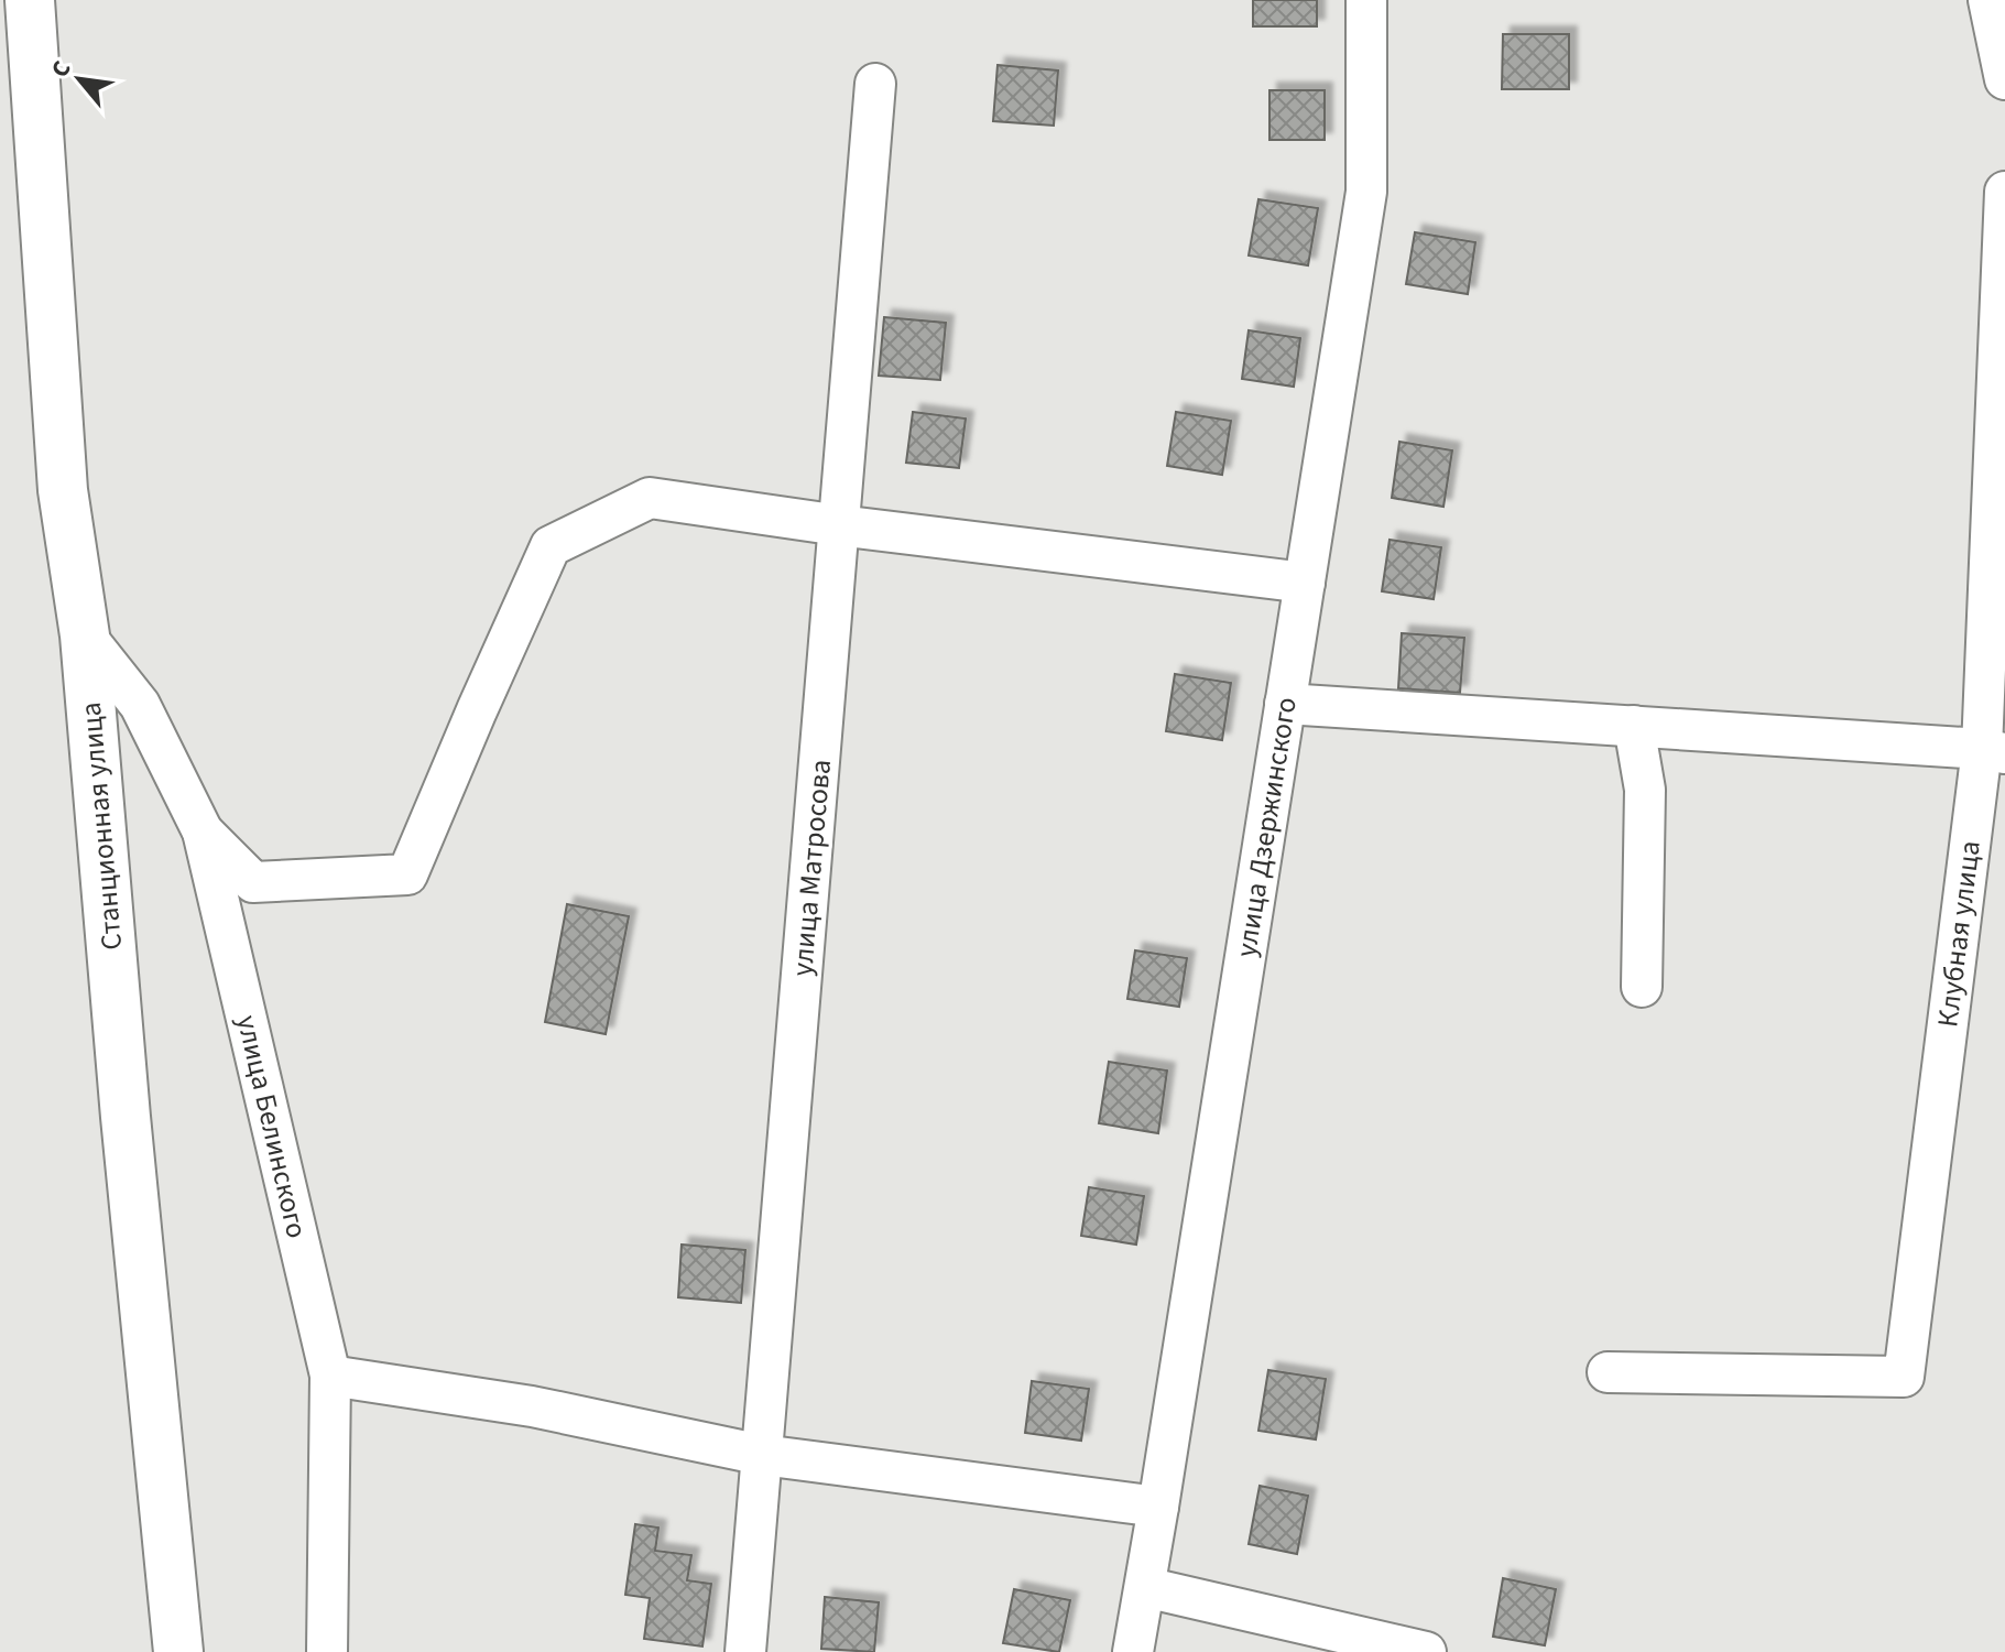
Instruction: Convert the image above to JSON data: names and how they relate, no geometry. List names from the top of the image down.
{
  "streets": {
    "main road": ["Станционная улица"],
    "street": [
      "улица Дзержинского",
      "улица Матросова",
      "Клубная улица",
      "улица Белинского"
    ]
  },
  "crossings": [
    ["Станционная улица", "улица Белинского"]
  ],
  "north": "top left"
}
